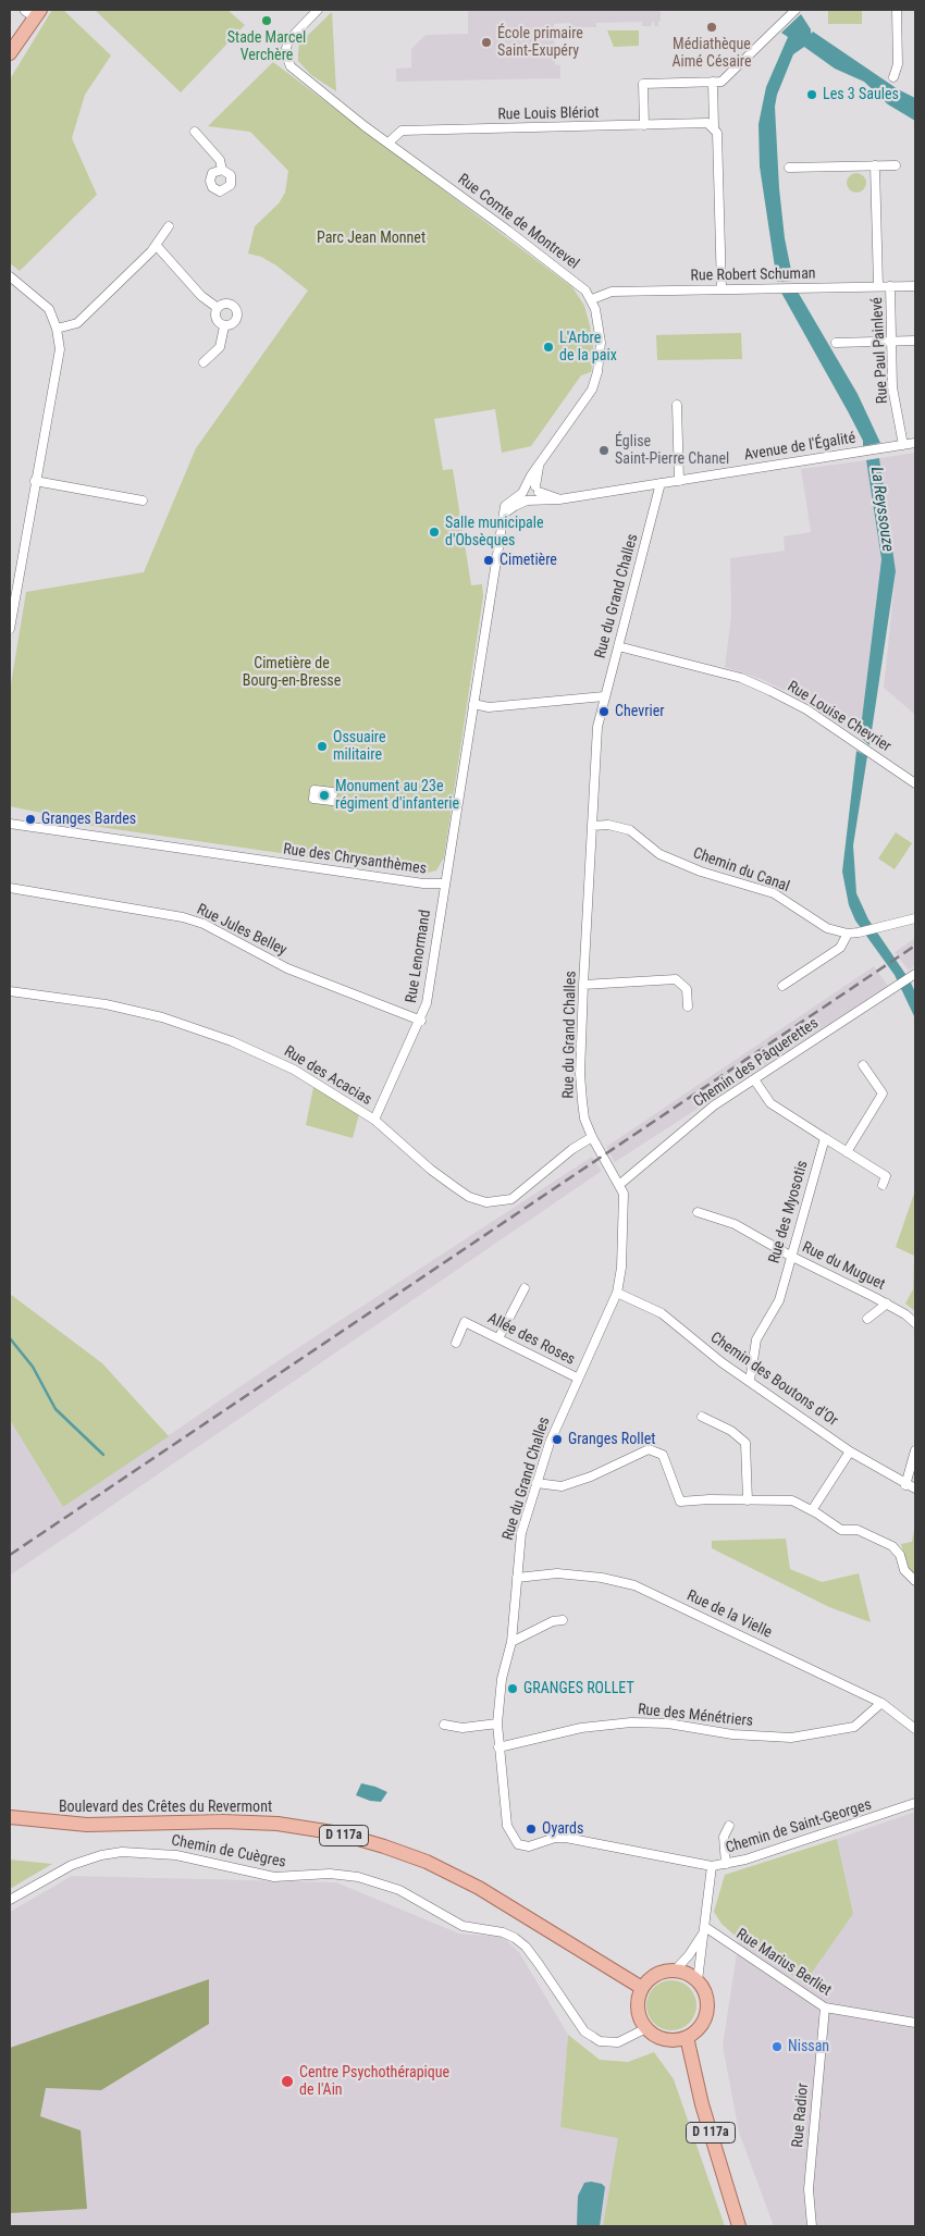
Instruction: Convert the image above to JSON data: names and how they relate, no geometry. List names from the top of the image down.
{
  "streets": {
    "main road": ["Boulevard des Crêtes du Revermont", "D 117a"],
    "street": [
      "Rue Louis Blériot",
      "Rue Comte de Montrevel",
      "Rue Robert Schuman",
      "Rue Paul Painlevé",
      "Avenue de l'Égalité",
      "Rue du Grand Challes",
      "Rue Louise Chevrier",
      "Rue des Chrysanthèmes",
      "Chemin du Canal",
      "Rue Jules Belley",
      "Rue Lenormand",
      "Chemin des Pâquerettes",
      "Rue des Acacias",
      "Rue des Myosotis",
      "Rue du Muguet",
      "Allée des Roses",
      "Chemin des Boutons d'Or",
      "Rue de la Vielle",
      "Rue des Ménétriers",
      "Chemin de Saint-Georges",
      "Chemin de Cuègres",
      "Rue Marius Berliet",
      "Rue Radior"
    ]
  },
  "crossings": [
    ["Rue Louis Blériot", "Rue Comte de Montrevel"],
    ["Rue Comte de Montrevel", "Rue Robert Schuman"],
    ["Rue Robert Schuman", "Rue Paul Painlevé"],
    ["Rue Paul Painlevé", "Avenue de l'Égalité"],
    ["Avenue de l'Égalité", "Rue du Grand Challes"],
    ["Avenue de l'Égalité", "Rue des Chrysanthèmes"],
    ["Rue du Grand Challes", "Rue Louise Chevrier"],
    ["Rue du Grand Challes", "Chemin du Canal"],
    ["Rue du Grand Challes", "Chemin des Pâquerettes"],
    ["Rue du Grand Challes", "Rue des Acacias"],
    ["Rue du Grand Challes", "Allée des Roses"],
    ["Rue du Grand Challes", "Chemin des Boutons d'Or"],
    ["Rue du Grand Challes", "Rue de la Vielle"],
    ["Rue du Grand Challes", "Rue des Ménétriers"],
    ["Rue du Grand Challes", "Chemin de Saint-Georges"],
    ["Rue des Chrysanthèmes", "Rue Lenormand"],
    ["Rue Jules Belley", "Rue Lenormand"],
    ["Rue Lenormand", "Rue des Acacias"],
    ["Rue des Myosotis", "Rue du Muguet"],
    ["Rue des Myosotis", "Chemin des Boutons d'Or"],
    ["Rue de la Vielle", "Rue des Ménétriers"],
    ["Boulevard des Crêtes du Revermont", "D 117a"],
    ["Boulevard des Crêtes du Revermont", "Chemin de Cuègres"],
    ["D 117a", "Chemin de Cuègres"],
    ["Rue Marius Berliet", "Rue Radior"]
  ],
  "water": ["La Reyssouze"],
  "parks": ["Parc Jean Monnet", "Cimetière de Bourg-en-Bresse"],
  "places": [
    "Stade Marcel Verchère",
    "Médiathèque Aimé Césaire",
    "École primaire Saint-Exupéry",
    "Les 3 Saules",
    "L'Arbre de la paix",
    "Église Saint-Pierre Chanel",
    "Salle municipale d'Obsèques",
    "Cimetière",
    "Chevrier",
    "Ossuaire militaire",
    "Monument au 23e régiment d'infanterie",
    "Granges Bardes",
    "Granges Rollet",
    "GRANGES ROLLET",
    "Oyards",
    "Nissan",
    "Centre Psychothérapique de l'Ain"
  ]
}
